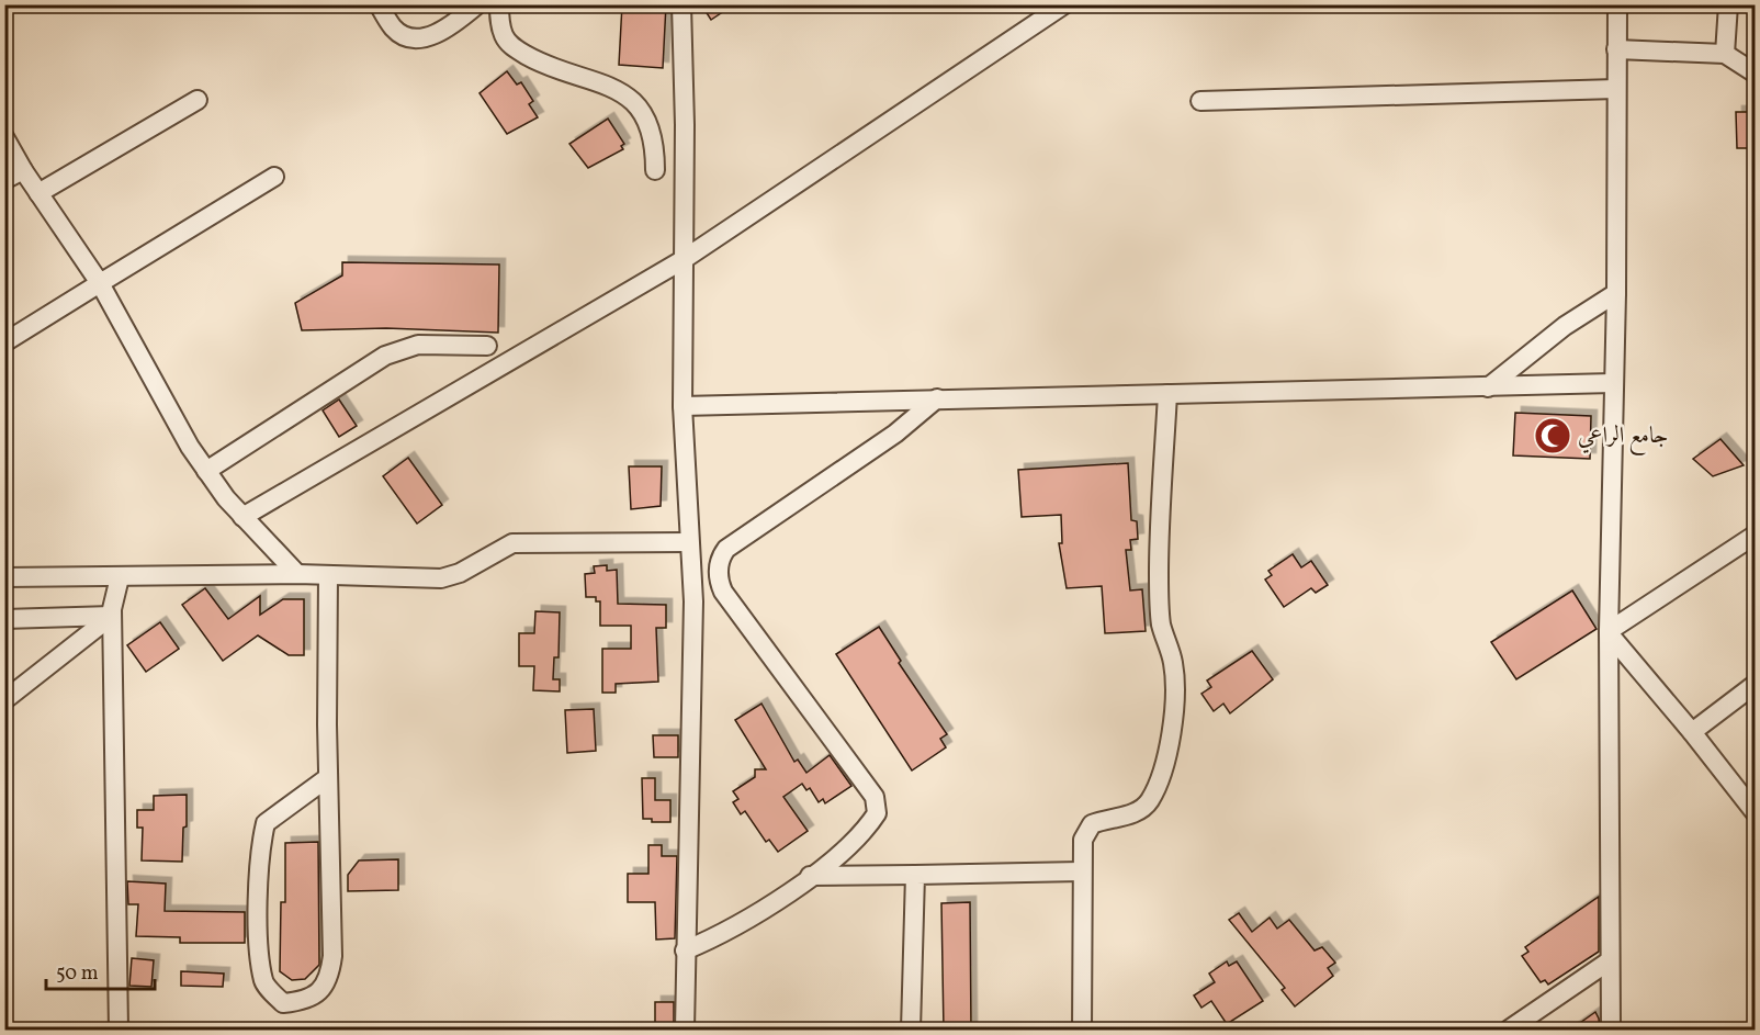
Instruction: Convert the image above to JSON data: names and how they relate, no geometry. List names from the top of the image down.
{
  "places": {
    "mosque": ["جامع الراعي"]
  },
  "scale_bar": "50 m"
}
